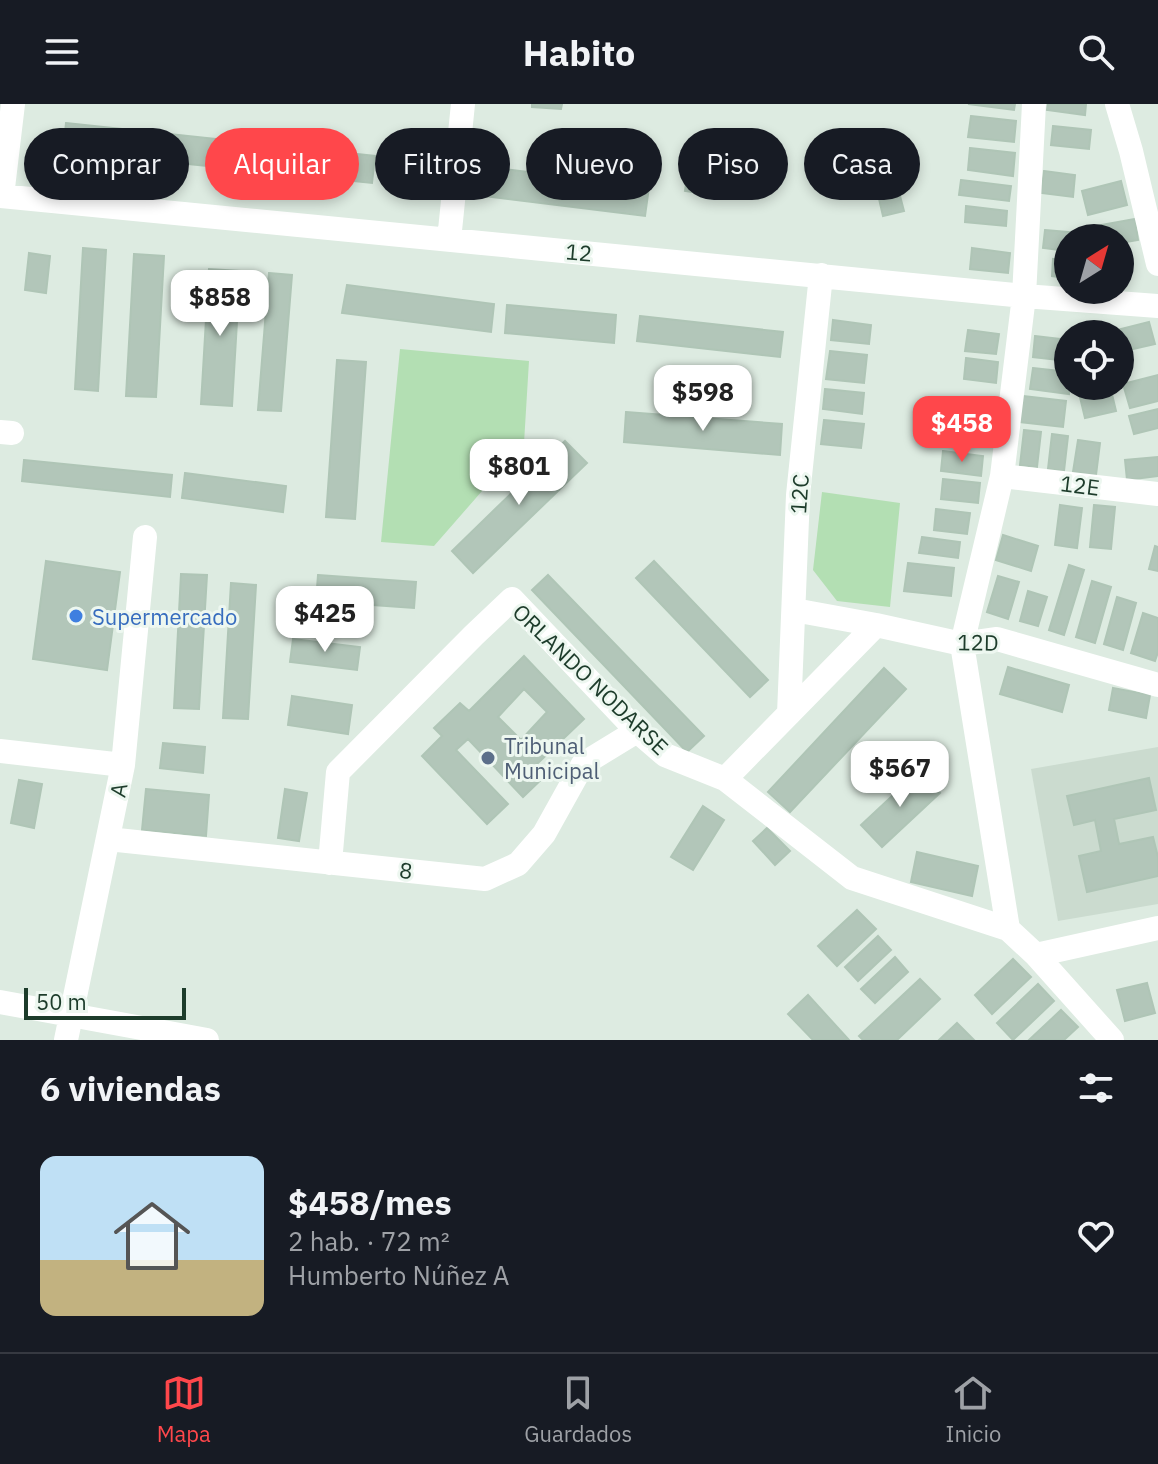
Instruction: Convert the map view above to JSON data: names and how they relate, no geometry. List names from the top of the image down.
{
  "streets": {
    "street": [
      "12",
      "12E",
      "12C",
      "12D",
      "ORLANDO NODARSE",
      "A",
      "8"
    ]
  },
  "crossings": [
    ["12", "12C"],
    ["12C", "12D"],
    ["ORLANDO NODARSE", "8"],
    ["A", "8"]
  ],
  "places": ["Supermercado", "Tribunal Municipal"],
  "scale_bar": "50 m",
  "north": "top right",
  "page": {
    "header": "Habito",
    "chip": [
      "Comprar",
      "Alquilar",
      "Filtros",
      "Nuevo",
      "Piso",
      "Casa"
    ],
    "price": [
      "$858",
      "$598",
      "$458",
      "$801",
      "$425",
      "$567"
    ],
    "scale": "50 m",
    "heading": "6 viviendas",
    "list": [
      {
        "name": "$458/mes",
        "note": "2 hab. · 72 m² · Humberto Núñez A"
      }
    ],
    "tabs": ["Mapa", "Guardados", "Inicio"]
  }
}
